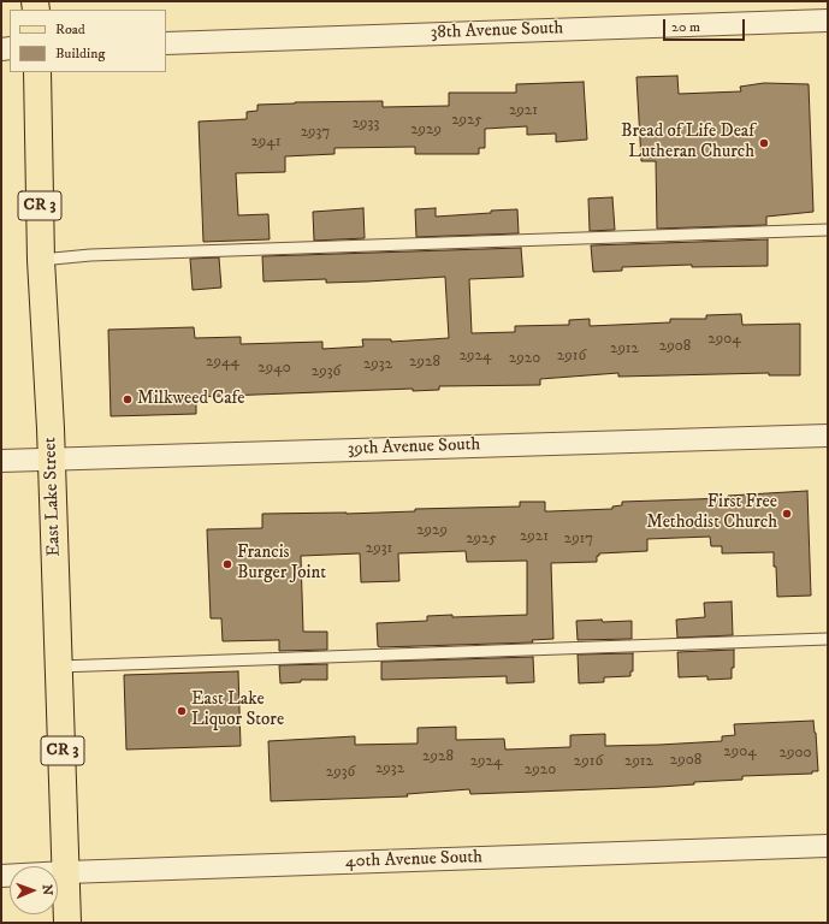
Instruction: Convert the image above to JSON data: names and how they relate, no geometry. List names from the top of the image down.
{
  "streets": {
    "main road": ["CR 3", "East Lake Street"],
    "street": ["38th Avenue South", "39th Avenue South", "40th Avenue South"]
  },
  "crossings": [
    ["39th Avenue South", "East Lake Street"],
    ["East Lake Street", "40th Avenue South"]
  ],
  "places": [
    "Bread of Life Deaf Lutheran Church",
    "Milkweed Cafe",
    "First Free Methodist Church",
    "Francis Burger Joint",
    "East Lake Liquor Store"
  ],
  "house_numbers": [
    "2921",
    "2925",
    "2933",
    "2929",
    "2937",
    "2941",
    "2904",
    "2908",
    "2912",
    "2924",
    "2916",
    "2920",
    "2944",
    "2928",
    "2932",
    "2940",
    "2936",
    "2929",
    "2921",
    "2925",
    "2917",
    "2931",
    "2904",
    "2900",
    "2928",
    "2908",
    "2924",
    "2916",
    "2912",
    "2932",
    "2920",
    "2936"
  ],
  "legend": ["Road", "Building"],
  "scale_bar": "20 m",
  "north": "right"
}
